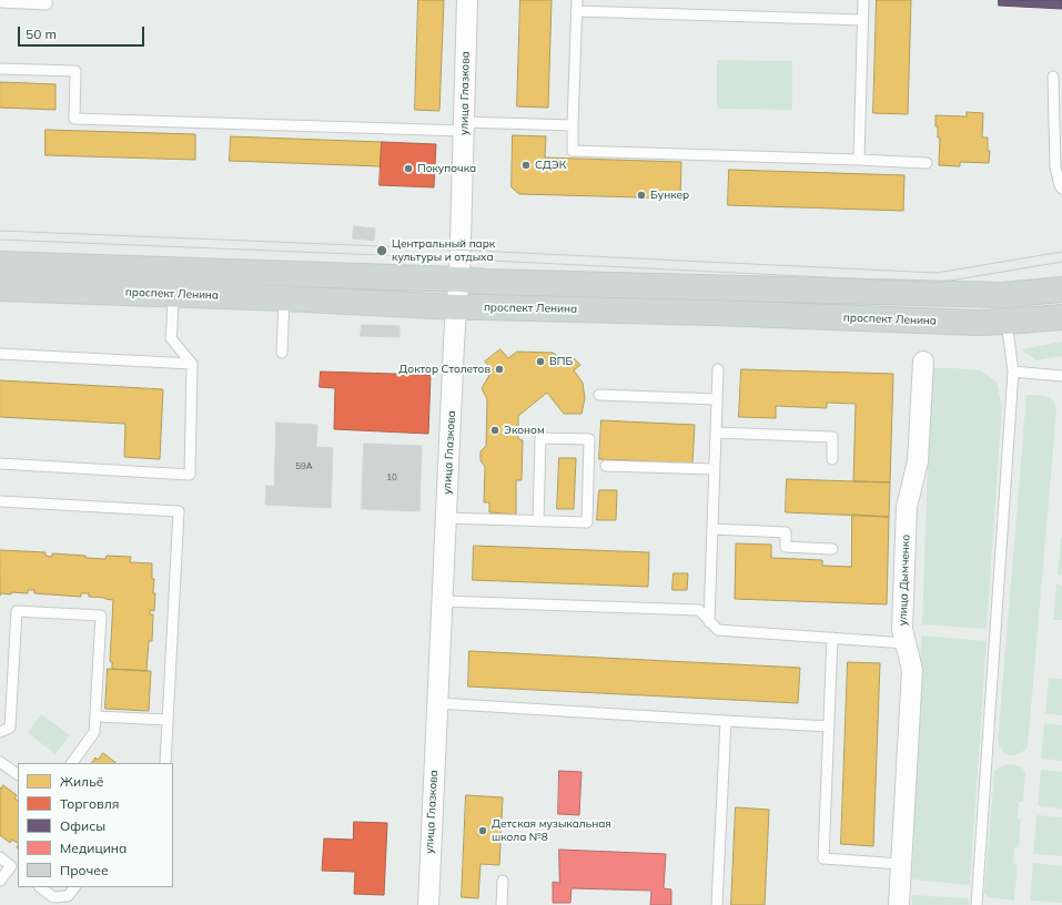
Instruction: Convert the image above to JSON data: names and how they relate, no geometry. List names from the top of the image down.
{
  "streets": {
    "main road": ["проспект Ленина"],
    "street": ["улица Глазкова", "улица Дымченко"]
  },
  "crossings": [
    ["улица Глазкова", "проспект Ленина"]
  ],
  "places": [
    "СДЭК",
    "Покупочка",
    "Бункер",
    "Центральный парк культуры и отдыха",
    "ВПБ",
    "Доктор Столетов",
    "Эконом",
    "Детская музыкальная школа №8"
  ],
  "house_numbers": ["59А", "10"],
  "legend": [
    "Жильё",
    "Торговля",
    "Офисы",
    "Медицина",
    "Прочее"
  ],
  "scale_bar": "50 m"
}
